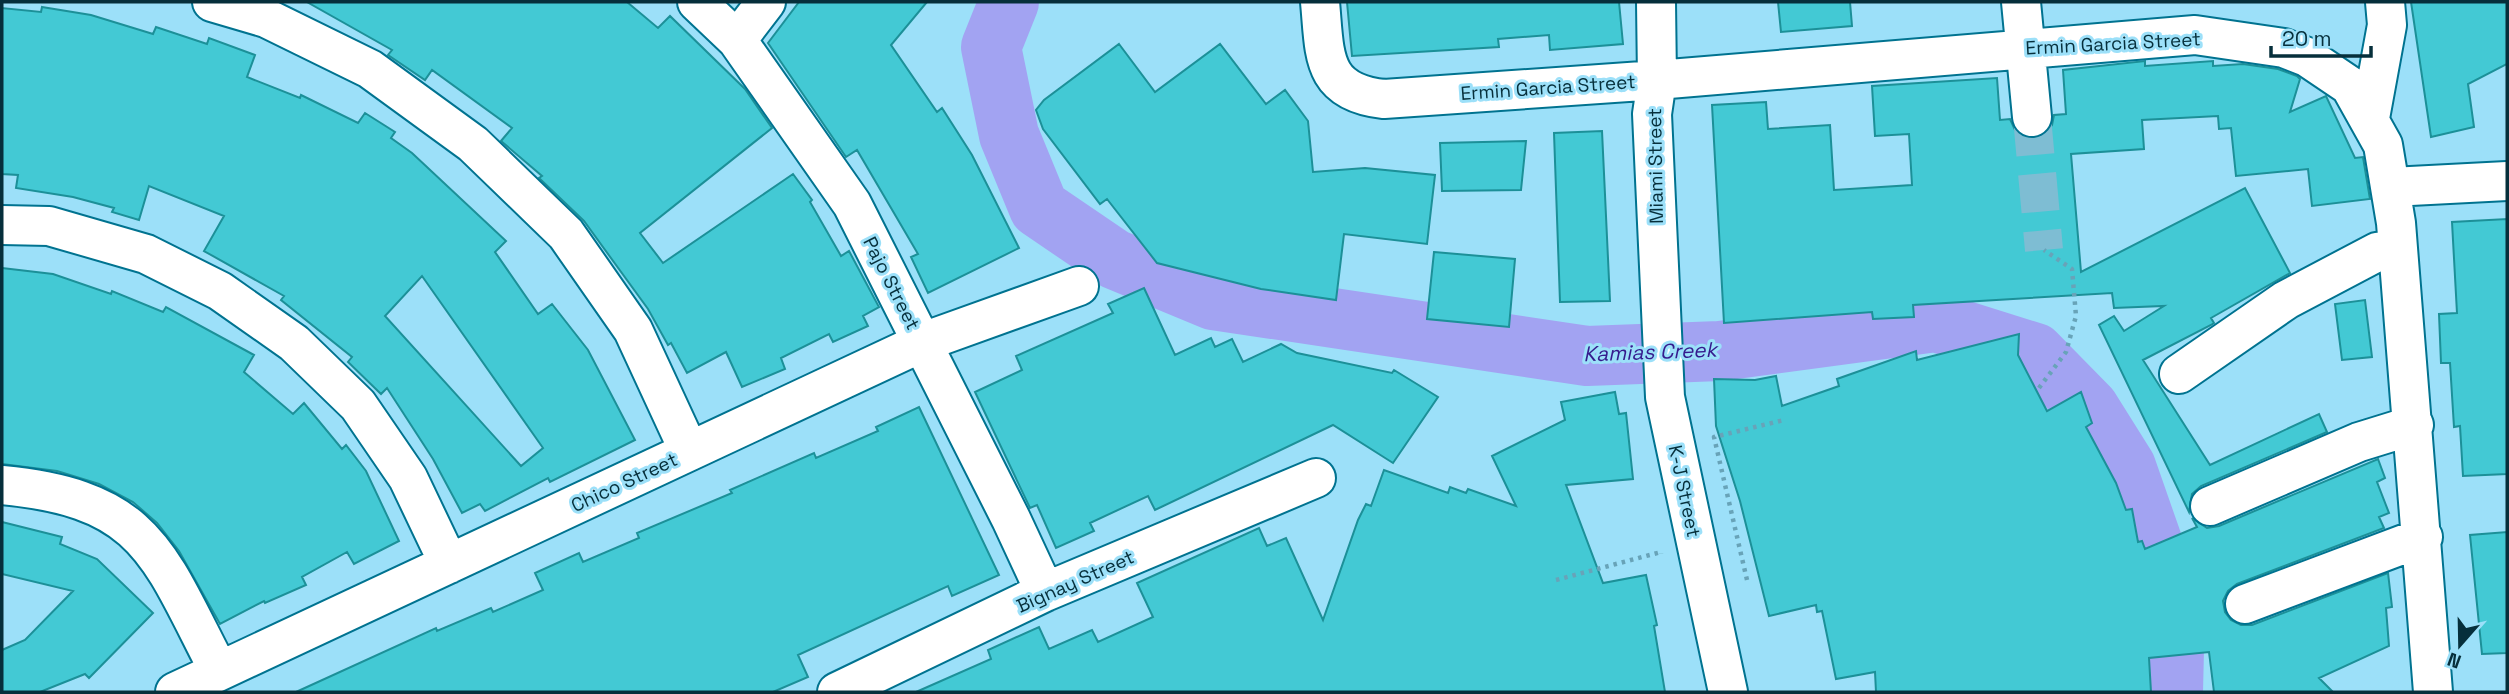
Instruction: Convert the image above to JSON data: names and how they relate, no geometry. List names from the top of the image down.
{
  "streets": {
    "street": [
      "Ermin Garcia Street",
      "Miami Street",
      "Pajo Street",
      "Chico Street",
      "K-J Street",
      "Bignay Street"
    ]
  },
  "crossings": [
    ["Ermin Garcia Street", "Miami Street"],
    ["Miami Street", "K-J Street"],
    ["Pajo Street", "Chico Street"],
    ["Pajo Street", "Bignay Street"]
  ],
  "water": ["Kamias Creek"],
  "scale_bar": "20 m",
  "north": "bottom"
}
